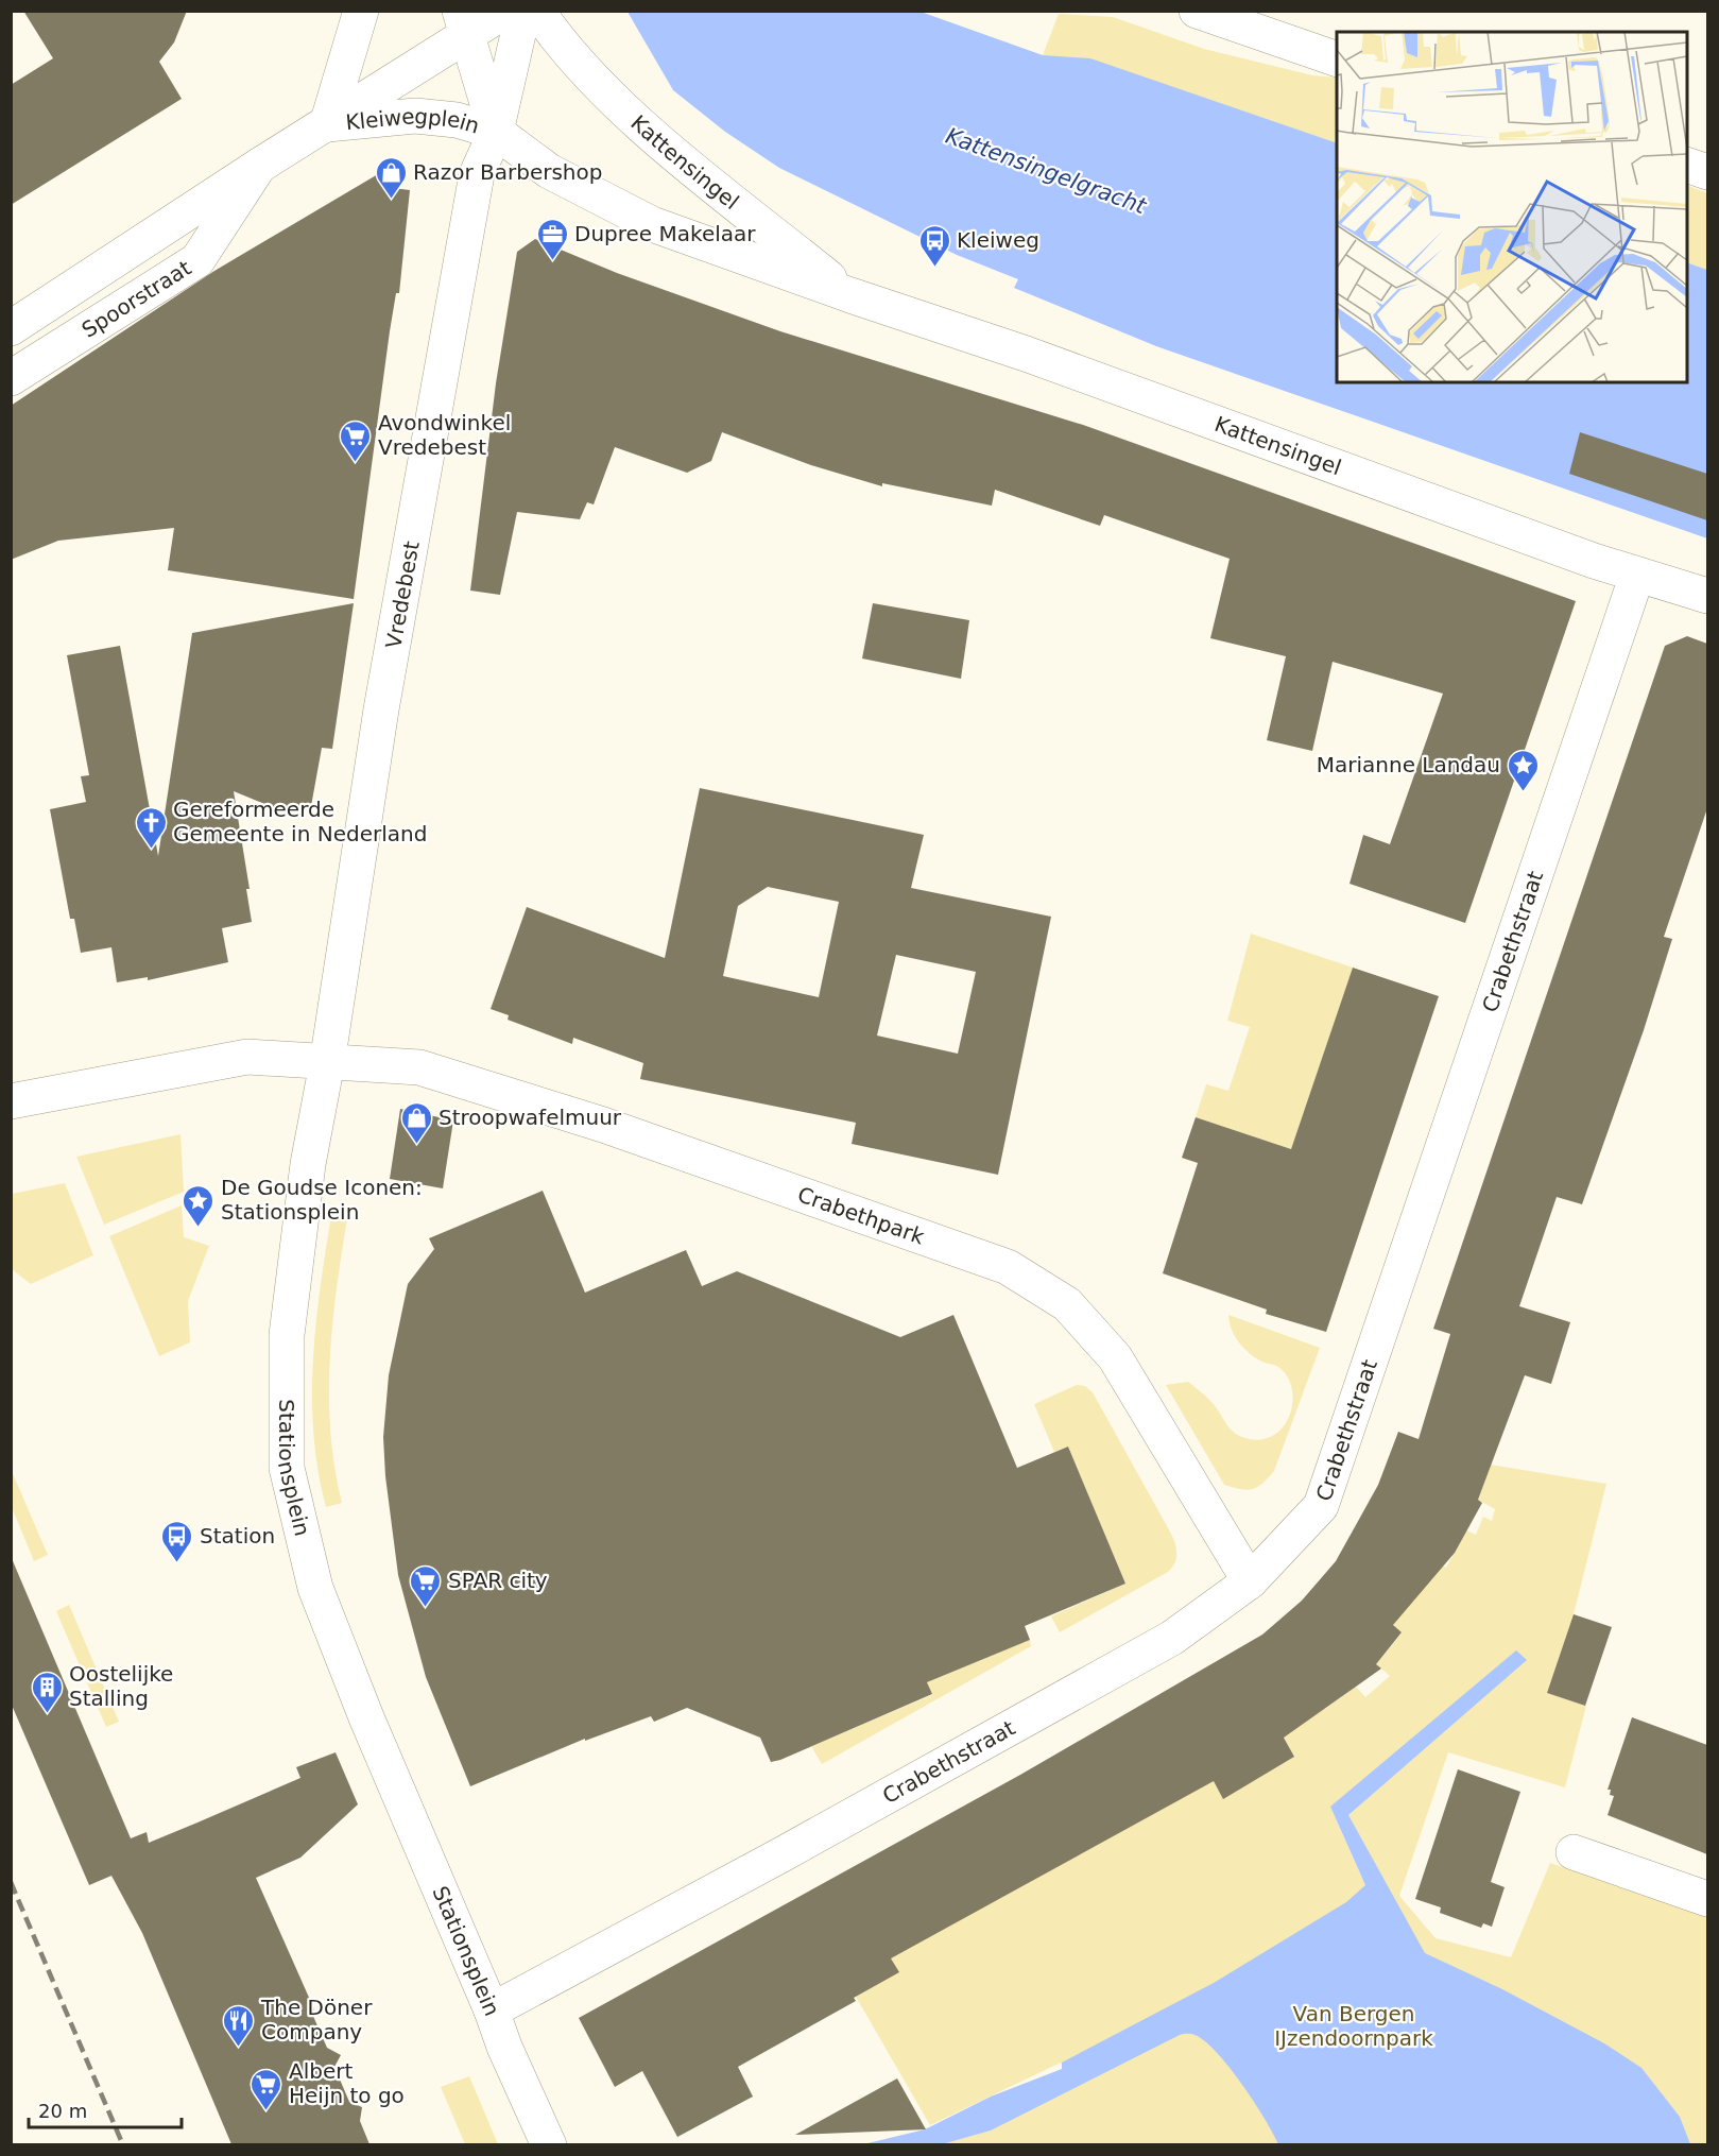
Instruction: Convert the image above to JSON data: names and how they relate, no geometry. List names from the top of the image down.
{
  "streets": {
    "street": [
      "Kleiwegplein",
      "Kattensingel",
      "Spoorstraat",
      "Vredebest",
      "Crabethstraat",
      "Crabethpark",
      "Stationsplein"
    ]
  },
  "crossings": [
    ["Kleiwegplein", "Kattensingel"],
    ["Kleiwegplein", "Spoorstraat"],
    ["Kleiwegplein", "Vredebest"],
    ["Kattensingel", "Vredebest"],
    ["Kattensingel", "Crabethstraat"],
    ["Vredebest", "Crabethpark"],
    ["Vredebest", "Stationsplein"],
    ["Crabethstraat", "Crabethpark"],
    ["Crabethstraat", "Stationsplein"],
    ["Crabethpark", "Stationsplein"]
  ],
  "water": ["Kattensingelgracht"],
  "parks": ["Van Bergen IJzendoornpark"],
  "places": {
    "shop": ["Razor Barbershop", "Stroopwafelmuur"],
    "office": ["Dupree Makelaar"],
    "bus stop": ["Kleiweg", "Station"],
    "supermarket": ["Avondwinkel Vredebest", "SPAR city", "Albert Heijn to go"],
    "place": ["Marianne Landau", "De Goudse Iconen: Stationsplein"],
    "church": ["Gereformeerde Gemeente in Nederland"],
    "building": ["Oostelijke Stalling"],
    "restaurant": ["The Döner Company"]
  },
  "scale_bar": "20 m"
}
